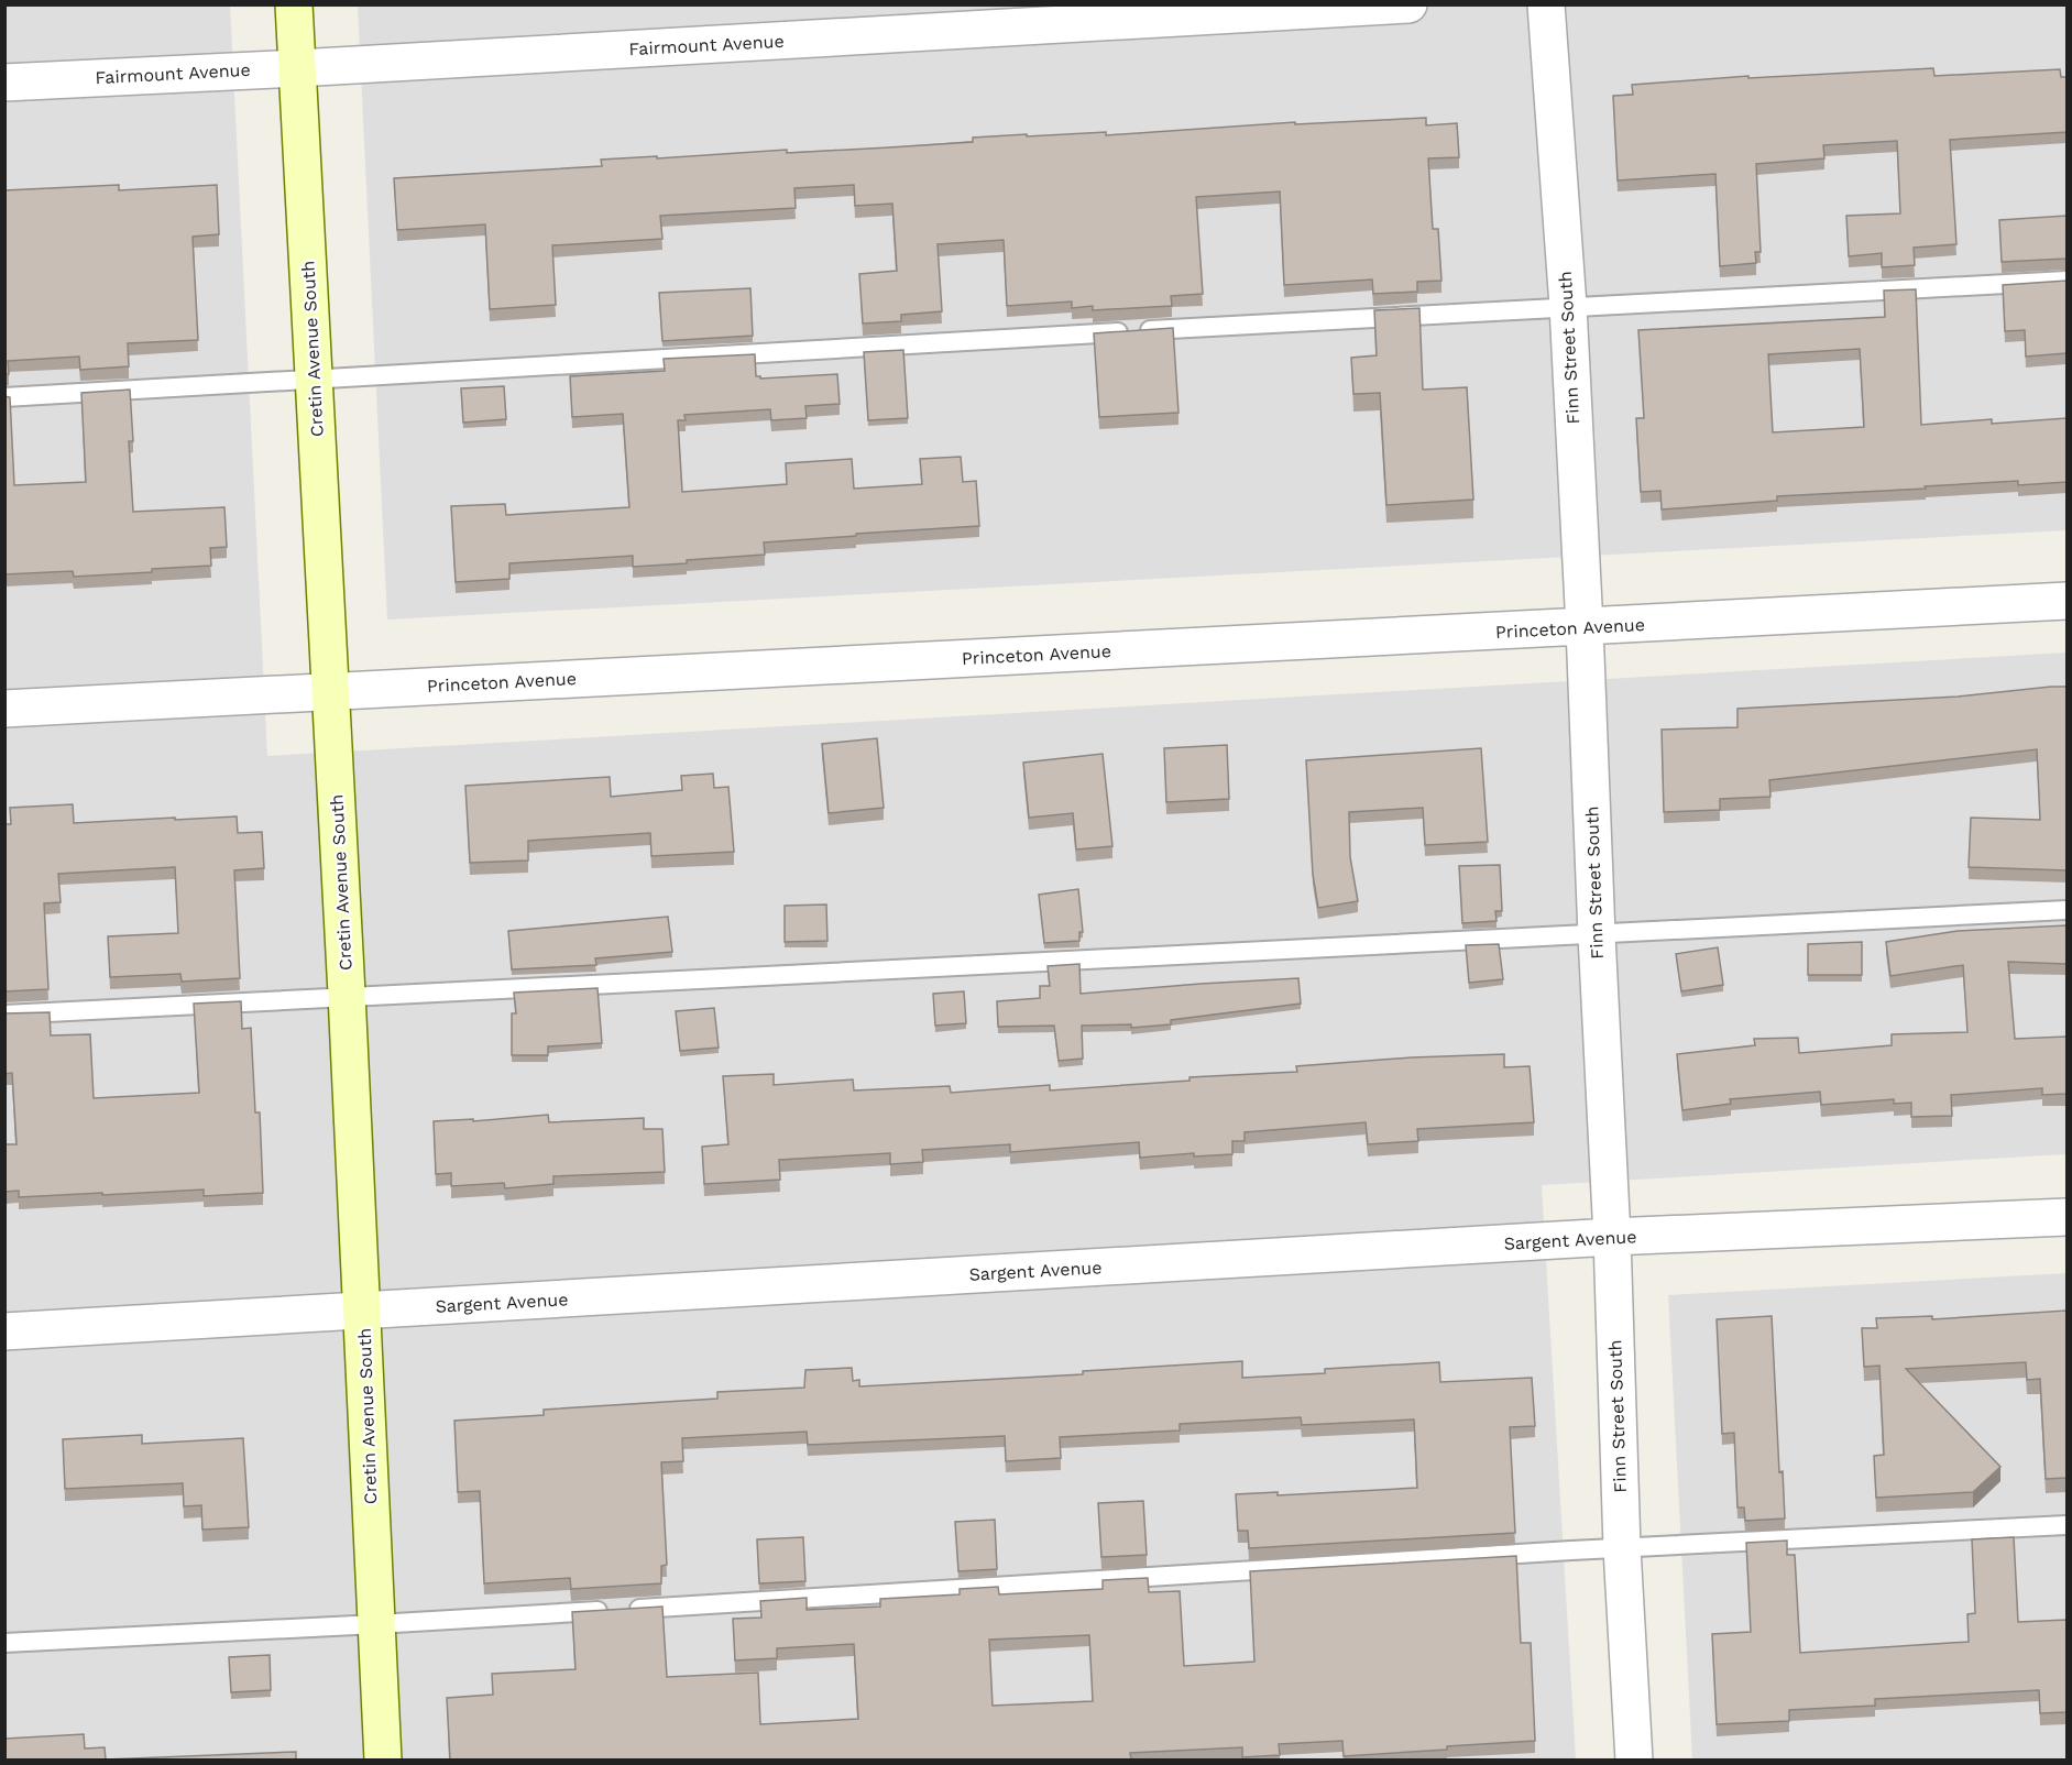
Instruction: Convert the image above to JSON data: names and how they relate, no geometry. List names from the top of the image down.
{
  "streets": {
    "main road": ["Cretin Avenue South"],
    "street": [
      "Fairmount Avenue",
      "Finn Street South",
      "Princeton Avenue",
      "Sargent Avenue"
    ]
  },
  "crossings": [
    ["Fairmount Avenue", "Cretin Avenue South"],
    ["Finn Street South", "Princeton Avenue"],
    ["Finn Street South", "Sargent Avenue"],
    ["Cretin Avenue South", "Princeton Avenue"],
    ["Cretin Avenue South", "Sargent Avenue"]
  ]
}
